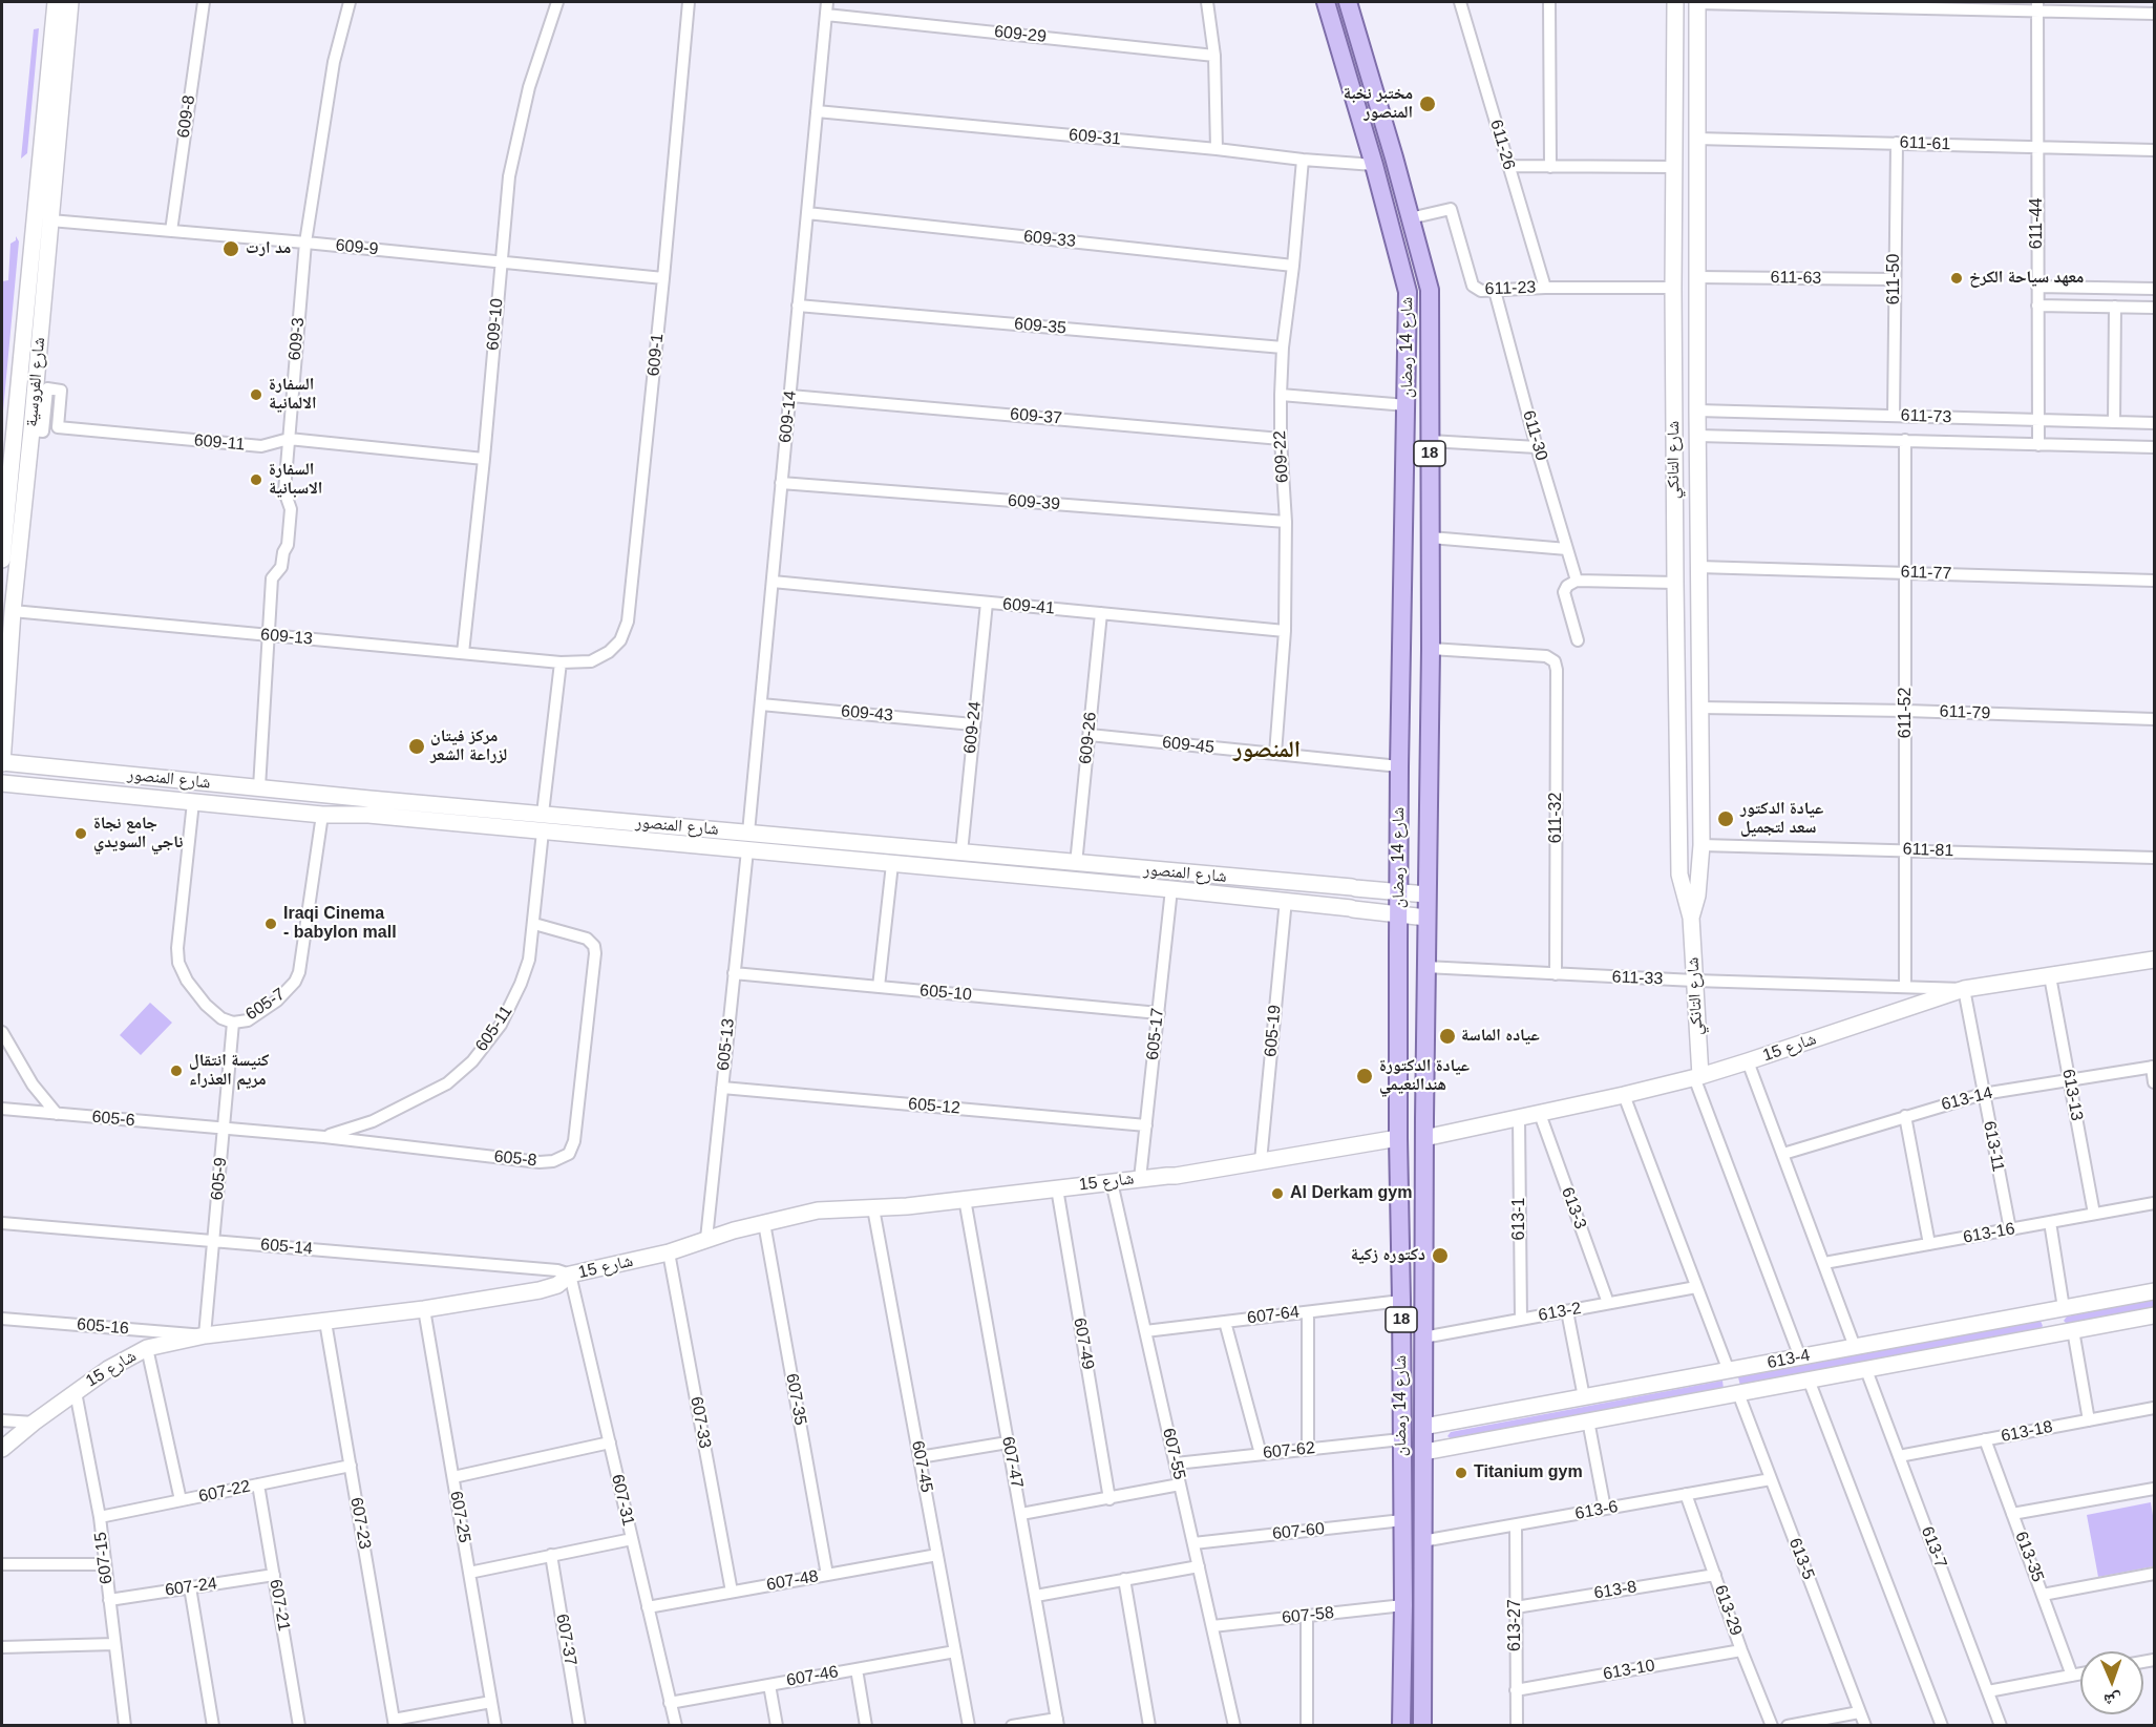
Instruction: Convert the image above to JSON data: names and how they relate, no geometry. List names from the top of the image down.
{
  "streets": {
    "main road": ["شارع 14 رمضان", "18"],
    "street": [
      "609-29",
      "609-8",
      "609-31",
      "611-61",
      "611-26",
      "611-44",
      "609-33",
      "609-9",
      "611-63",
      "611-50",
      "611-23",
      "609-10",
      "609-35",
      "609-3",
      "609-1",
      "شارع الفروسية",
      "609-14",
      "609-37",
      "611-73",
      "611-30",
      "609-11",
      "609-22",
      "شارع التانكي",
      "609-39",
      "611-77",
      "609-41",
      "609-13",
      "611-52",
      "611-79",
      "609-43",
      "609-24",
      "609-26",
      "609-45",
      "شارع المنصور",
      "611-32",
      "611-81",
      "611-33",
      "605-10",
      "605-7",
      "605-11",
      "605-19",
      "605-17",
      "605-13",
      "شارع 15",
      "613-13",
      "613-14",
      "605-12",
      "605-6",
      "613-11",
      "605-8",
      "605-9",
      "613-3",
      "613-1",
      "613-16",
      "605-14",
      "613-2",
      "607-64",
      "605-16",
      "607-49",
      "613-4",
      "607-35",
      "607-33",
      "613-18",
      "607-62",
      "607-55",
      "607-47",
      "607-45",
      "607-22",
      "607-31",
      "613-6",
      "607-25",
      "607-23",
      "607-60",
      "613-7",
      "613-35",
      "607-15",
      "613-5",
      "607-48",
      "607-24",
      "613-8",
      "607-21",
      "613-29",
      "607-58",
      "613-27",
      "607-37",
      "613-10",
      "607-46"
    ]
  },
  "crossings": [
    ["609-29", "609-14"],
    ["609-8", "609-9"],
    ["609-31", "شارع 14 رمضان"],
    ["609-31", "609-14"],
    ["609-31", "609-22"],
    ["611-61", "611-44"],
    ["611-61", "611-50"],
    ["611-61", "شارع التانكي"],
    ["611-26", "611-23"],
    ["611-44", "611-73"],
    ["609-33", "609-14"],
    ["609-33", "609-22"],
    ["609-9", "609-10"],
    ["609-9", "609-3"],
    ["609-9", "609-1"],
    ["609-9", "شارع الفروسية"],
    ["611-63", "611-50"],
    ["611-63", "شارع التانكي"],
    ["611-50", "611-73"],
    ["611-23", "شارع 14 رمضان"],
    ["611-23", "611-30"],
    ["611-23", "شارع التانكي"],
    ["609-10", "609-11"],
    ["609-10", "609-13"],
    ["609-35", "609-14"],
    ["609-35", "609-22"],
    ["609-3", "609-11"],
    ["609-3", "609-13"],
    ["609-3", "شارع المنصور"],
    ["شارع 14 رمضان", "609-45"],
    ["شارع 14 رمضان", "شارع المنصور"],
    ["شارع 14 رمضان", "611-32"],
    ["شارع 14 رمضان", "611-33"],
    ["شارع 14 رمضان", "شارع 15"],
    ["شارع 14 رمضان", "613-2"],
    ["شارع 14 رمضان", "607-64"],
    ["شارع 14 رمضان", "613-4"],
    ["شارع 14 رمضان", "607-62"],
    ["شارع 14 رمضان", "613-6"],
    ["شارع 14 رمضان", "607-60"],
    ["شارع 14 رمضان", "607-58"],
    ["609-1", "609-13"],
    ["شارع الفروسية", "609-11"],
    ["شارع الفروسية", "609-13"],
    ["شارع الفروسية", "شارع المنصور"],
    ["609-14", "609-37"],
    ["609-14", "609-39"],
    ["609-14", "609-41"],
    ["609-14", "609-43"],
    ["609-14", "شارع المنصور"],
    ["609-37", "609-22"],
    ["611-73", "شارع التانكي"],
    ["611-73", "611-52"],
    ["609-22", "609-39"],
    ["609-22", "609-41"],
    ["609-22", "609-45"],
    ["شارع التانكي", "611-77"],
    ["شارع التانكي", "611-79"],
    ["شارع التانكي", "611-81"],
    ["شارع التانكي", "611-33"],
    ["شارع التانكي", "شارع 15"],
    ["611-77", "611-52"],
    ["609-41", "609-24"],
    ["609-41", "609-26"],
    ["611-52", "611-79"],
    ["611-52", "611-81"],
    ["611-52", "611-33"],
    ["609-43", "609-24"],
    ["609-24", "شارع المنصور"],
    ["609-26", "609-45"],
    ["609-26", "شارع المنصور"],
    ["شارع المنصور", "605-7"],
    ["شارع المنصور", "605-11"],
    ["شارع المنصور", "605-19"],
    ["شارع المنصور", "605-17"],
    ["شارع المنصور", "605-13"],
    ["611-32", "611-33"],
    ["611-33", "شارع 15"],
    ["611-33", "613-11"],
    ["605-10", "605-17"],
    ["605-10", "605-13"],
    ["605-7", "605-9"],
    ["605-11", "605-8"],
    ["605-19", "شارع 15"],
    ["605-17", "شارع 15"],
    ["605-17", "605-12"],
    ["605-13", "شارع 15"],
    ["605-13", "605-12"],
    ["شارع 15", "613-13"],
    ["شارع 15", "613-11"],
    ["شارع 15", "605-9"],
    ["شارع 15", "613-3"],
    ["شارع 15", "613-1"],
    ["شارع 15", "605-14"],
    ["شارع 15", "605-16"],
    ["شارع 15", "607-49"],
    ["شارع 15", "607-35"],
    ["شارع 15", "607-33"],
    ["شارع 15", "607-55"],
    ["شارع 15", "607-47"],
    ["شارع 15", "607-45"],
    ["شارع 15", "607-31"],
    ["شارع 15", "607-25"],
    ["شارع 15", "607-23"],
    ["شارع 15", "607-15"],
    ["613-13", "613-14"],
    ["613-13", "613-16"],
    ["613-14", "613-11"],
    ["605-6", "605-8"],
    ["605-6", "605-9"],
    ["613-11", "613-16"],
    ["605-8", "605-9"],
    ["605-9", "605-14"],
    ["605-9", "605-16"],
    ["613-3", "613-2"],
    ["613-1", "613-2"],
    ["605-14", "607-31"],
    ["607-64", "607-55"],
    ["613-4", "613-7"],
    ["613-4", "613-5"],
    ["607-35", "607-48"],
    ["607-33", "607-48"],
    ["613-18", "613-7"],
    ["613-18", "613-35"],
    ["607-62", "607-55"],
    ["607-55", "607-60"],
    ["607-55", "607-58"],
    ["607-45", "607-48"],
    ["607-45", "607-46"],
    ["607-22", "607-23"],
    ["607-22", "607-15"],
    ["607-22", "607-21"],
    ["607-31", "607-48"],
    ["607-31", "607-46"],
    ["613-6", "613-5"],
    ["613-6", "613-29"],
    ["613-6", "613-27"],
    ["607-15", "607-24"],
    ["607-24", "607-21"],
    ["613-8", "613-29"],
    ["613-8", "613-27"],
    ["613-29", "613-10"],
    ["613-27", "613-10"]
  ],
  "districts": ["المنصور"],
  "places": [
    "مختبر نخبة المنصور",
    "مد ارت",
    "معهد سياحة الكرخ",
    "السفارة الالمانية",
    "السفارة الاسبانية",
    "مركز فيتان لزراعة الشعر",
    "عيادة الدكتور سعد لتجميل",
    "جامع نجاة ناجي السويدي",
    "Iraqi Cinema - babylon mall",
    "عياده الماسة",
    "كنيسة انتقال مريم العذراء",
    "عيادة الدكتورة هندالنعيمي",
    "Al Derkam gym",
    "دكتوره زكية",
    "Titanium gym"
  ],
  "north": "bottom"
}
